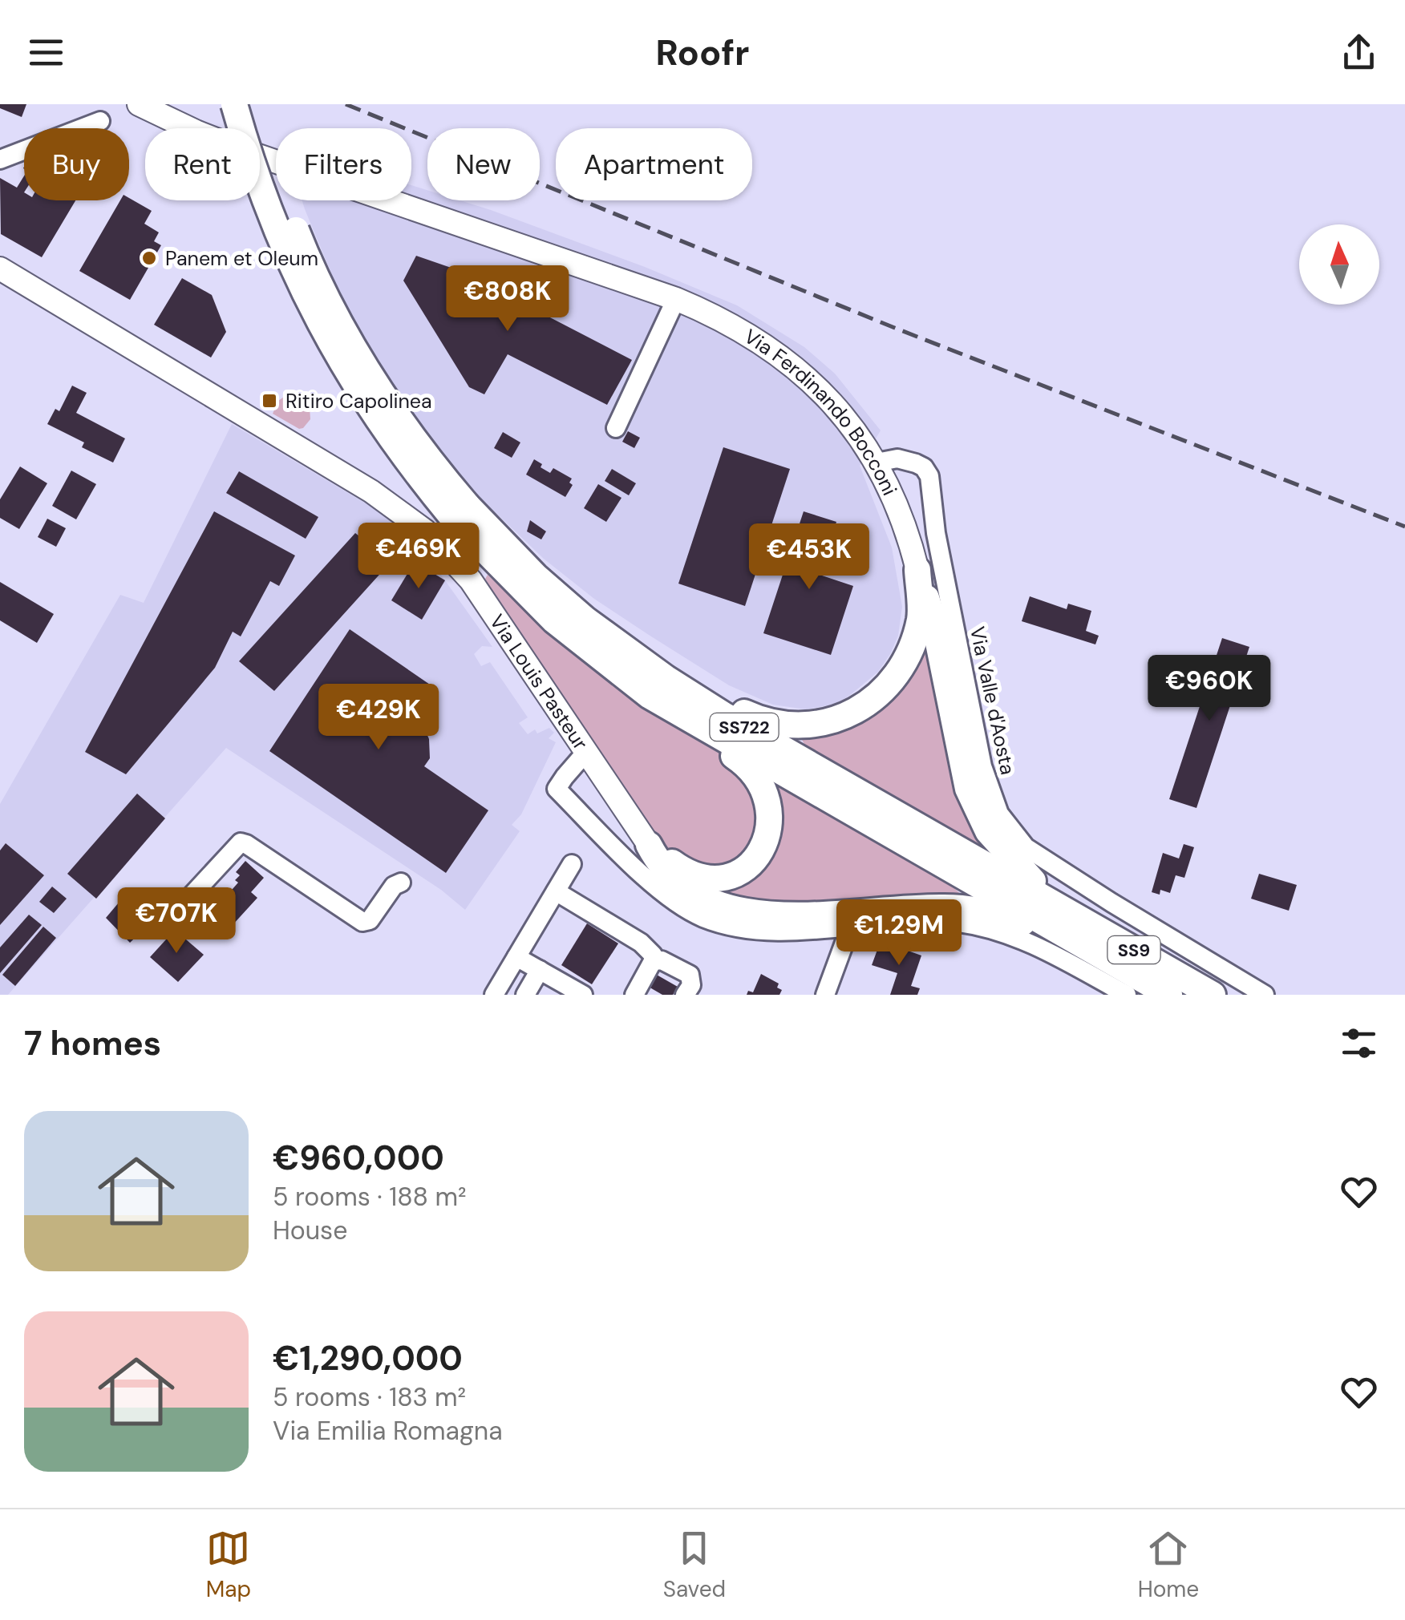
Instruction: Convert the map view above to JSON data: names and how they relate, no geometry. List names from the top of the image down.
{
  "streets": {
    "highway": ["Via Louis Pasteur", "SS722", "SS9"],
    "main road": ["Via Ferdinando Bocconi"],
    "street": ["Via Valle d'Aosta"]
  },
  "crossings": [
    ["Via Ferdinando Bocconi", "Via Valle d'Aosta"],
    ["Via Louis Pasteur", "SS722"],
    ["Via Louis Pasteur", "SS9"],
    ["SS722", "SS9"]
  ],
  "places": {
    "other": ["Panem et Oleum"],
    "transit": ["Ritiro Capolinea"]
  },
  "north": "top",
  "page": {
    "header": "Roofr",
    "chip": [
      "Buy",
      "Rent",
      "Filters",
      "New",
      "Apartment"
    ],
    "price": [
      "€808K",
      "€469K",
      "€453K",
      "€960K",
      "€429K",
      "€707K",
      "€1.29M"
    ],
    "heading": "7 homes",
    "list": [
      {
        "name": "€960,000",
        "note": "5 rooms · 188 m² · House"
      },
      {
        "name": "€1,290,000",
        "note": "5 rooms · 183 m² · Via Emilia Romagna"
      }
    ],
    "tabs": ["Map", "Saved", "Home"]
  }
}
